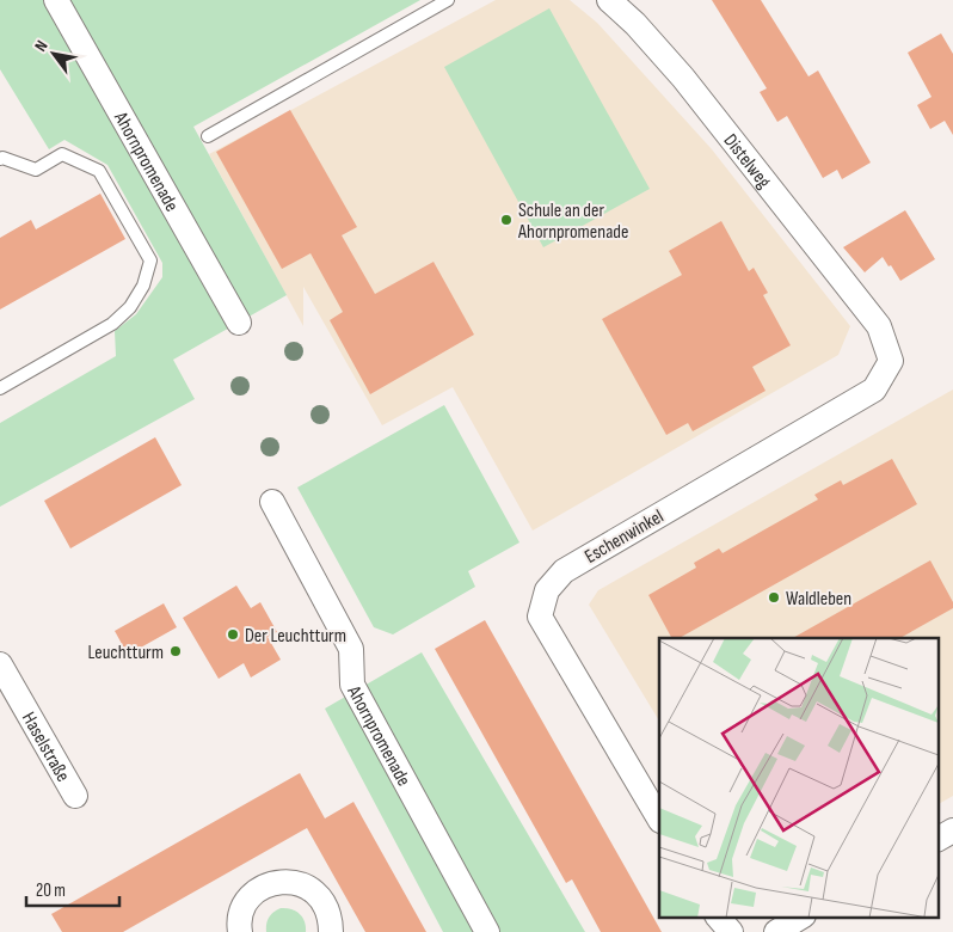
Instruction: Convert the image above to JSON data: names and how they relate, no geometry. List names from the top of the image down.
{
  "streets": {
    "street": [
      "Distelweg",
      "Ahornpromenade",
      "Eschenwinkel",
      "Haselstraße"
    ]
  },
  "crossings": [
    ["Distelweg", "Eschenwinkel"]
  ],
  "places": [
    "Schule an der Ahornpromenade",
    "Waldleben",
    "Der Leuchtturm",
    "Leuchtturm"
  ],
  "scale_bar": "20 m",
  "north": "top left"
}
